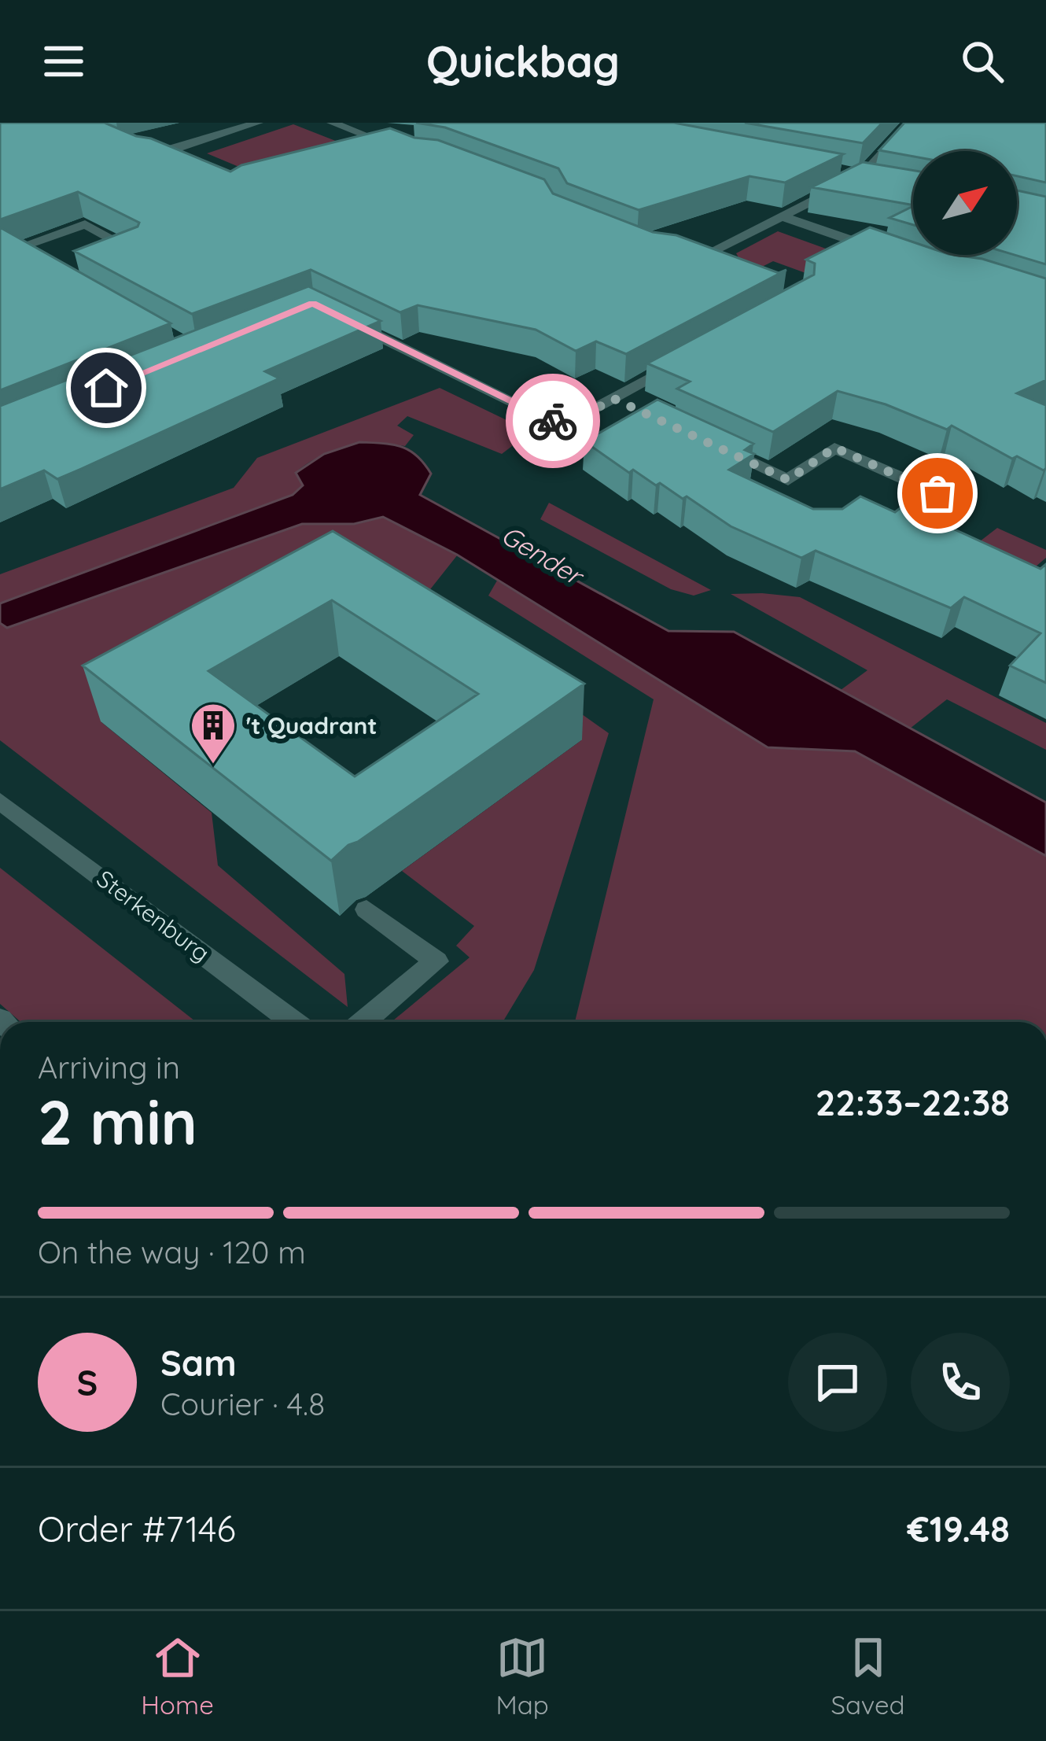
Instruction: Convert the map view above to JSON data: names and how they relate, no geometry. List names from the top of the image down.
{
  "streets": {
    "street": ["Sterkenburg"]
  },
  "water": ["Gender"],
  "places": {
    "building": ["'t Quadrant"]
  },
  "north": "top right",
  "page": {
    "header": "Quickbag",
    "heading": ["2 min", "Arriving in", "22:33–22:38"],
    "panel": [
      "Sam",
      "Courier · 4.8",
      "Order #7146",
      "€19.48"
    ],
    "bar": "On the way · 120 m",
    "round": "S",
    "tabs": ["Home", "Map", "Saved"]
  }
}
